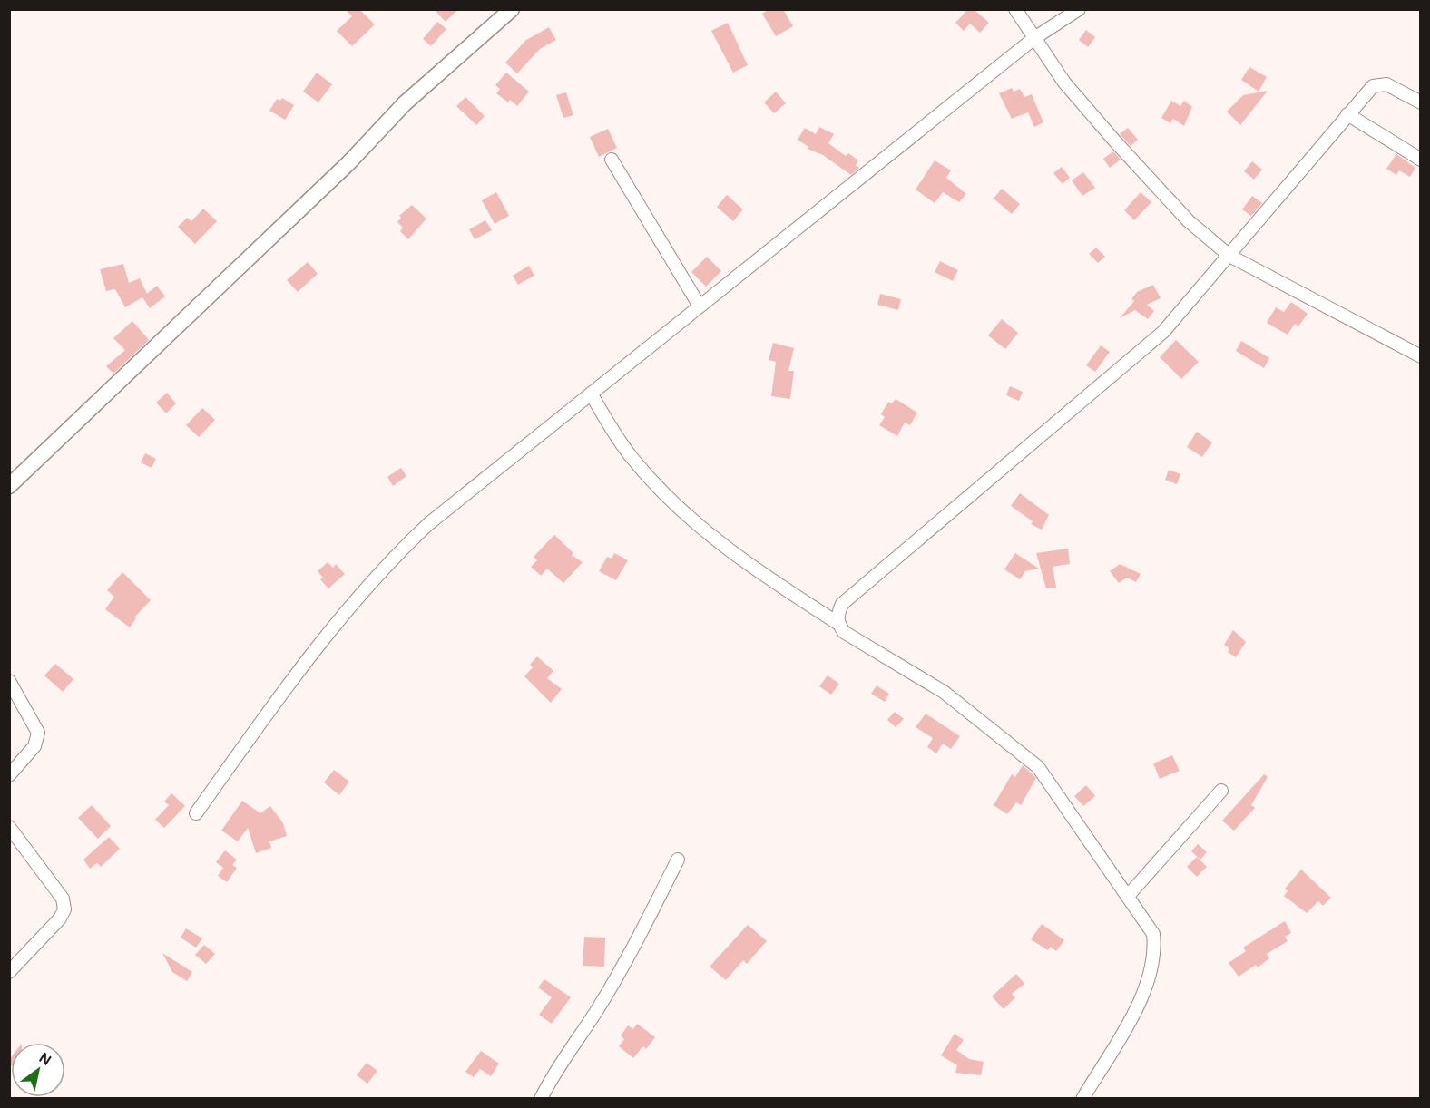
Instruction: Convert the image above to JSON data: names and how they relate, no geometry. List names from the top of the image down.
{
  "north": "top right"
}
